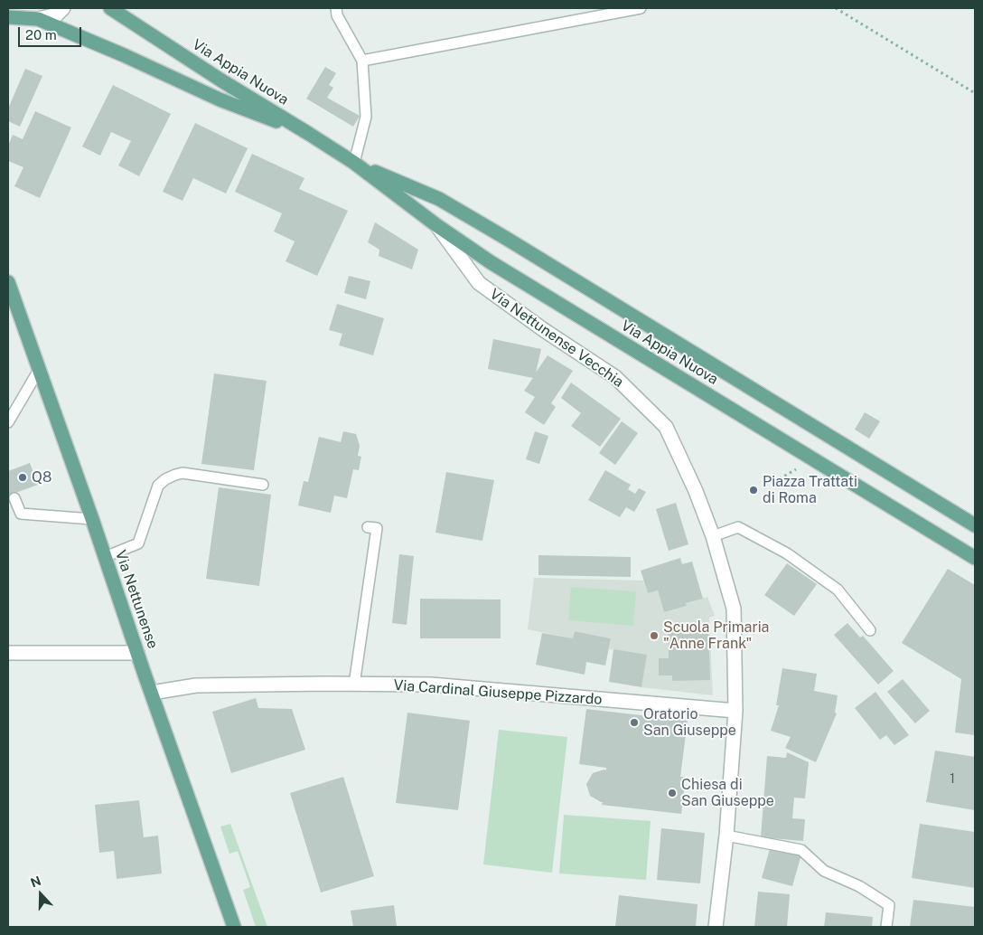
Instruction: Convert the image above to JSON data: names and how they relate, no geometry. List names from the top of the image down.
{
  "streets": {
    "main road": ["Via Appia Nuova", "Via Nettunense"],
    "street": ["Via Nettunense Vecchia", "Via Cardinal Giuseppe Pizzardo"]
  },
  "crossings": [
    ["Via Appia Nuova", "Via Nettunense Vecchia"],
    ["Via Nettunense Vecchia", "Via Cardinal Giuseppe Pizzardo"],
    ["Via Nettunense", "Via Cardinal Giuseppe Pizzardo"]
  ],
  "places": [
    "Q8",
    "Piazza Trattati di Roma",
    "Scuola Primaria \"Anne Frank\"",
    "Oratorio San Giuseppe",
    "Chiesa di San Giuseppe"
  ],
  "house_numbers": ["1"],
  "scale_bar": "20 m",
  "north": "top"
}
